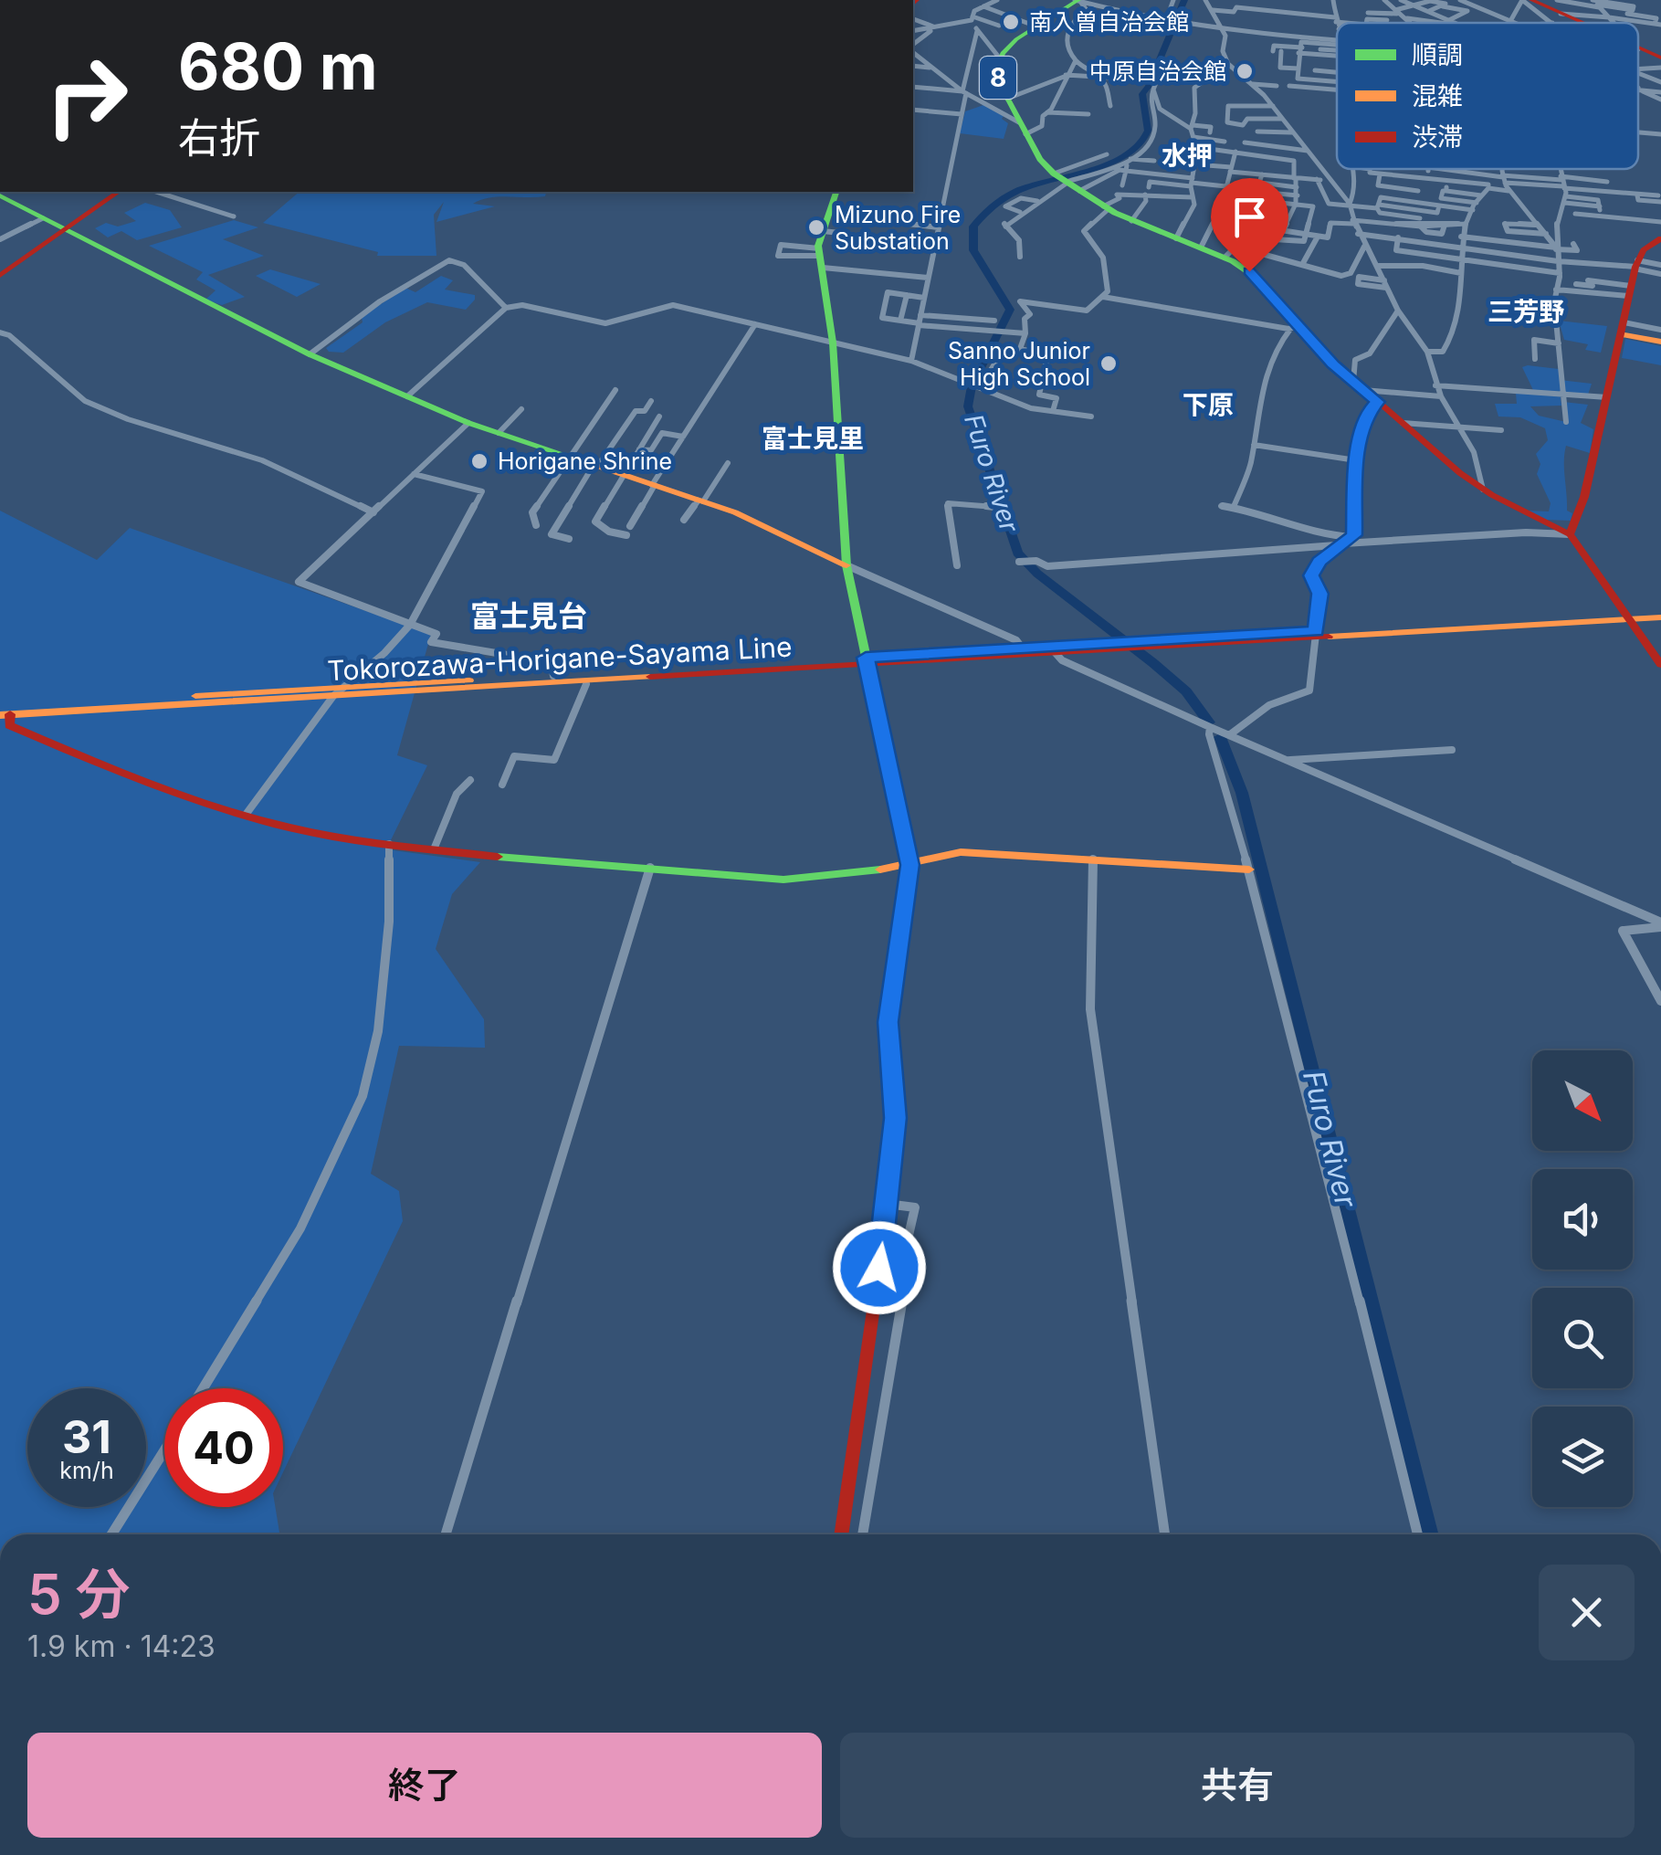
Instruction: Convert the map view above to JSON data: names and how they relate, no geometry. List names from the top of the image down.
{
  "streets": {
    "street": ["8", "Tokorozawa-Horigane-Sayama Line"]
  },
  "crossings": [
    ["8", "Tokorozawa-Horigane-Sayama Line"]
  ],
  "districts": [
    "水押",
    "三芳野",
    "下原",
    "富士見里",
    "富士見台"
  ],
  "water": ["Furo River"],
  "places": [
    "南入曽自治会館",
    "中原自治会館",
    "Mizuno Fire Substation",
    "Sanno Junior High School",
    "Horigane Shrine"
  ],
  "legend": ["順調", "混雑", "渋滞"],
  "north": "bottom right",
  "page": {
    "turn": ["680 m", "右折"],
    "speed": "31 km/h",
    "limit": "40",
    "heading": ["5 分", "1.9 km · 14:23"],
    "buttons": ["終了", "共有"]
  }
}
